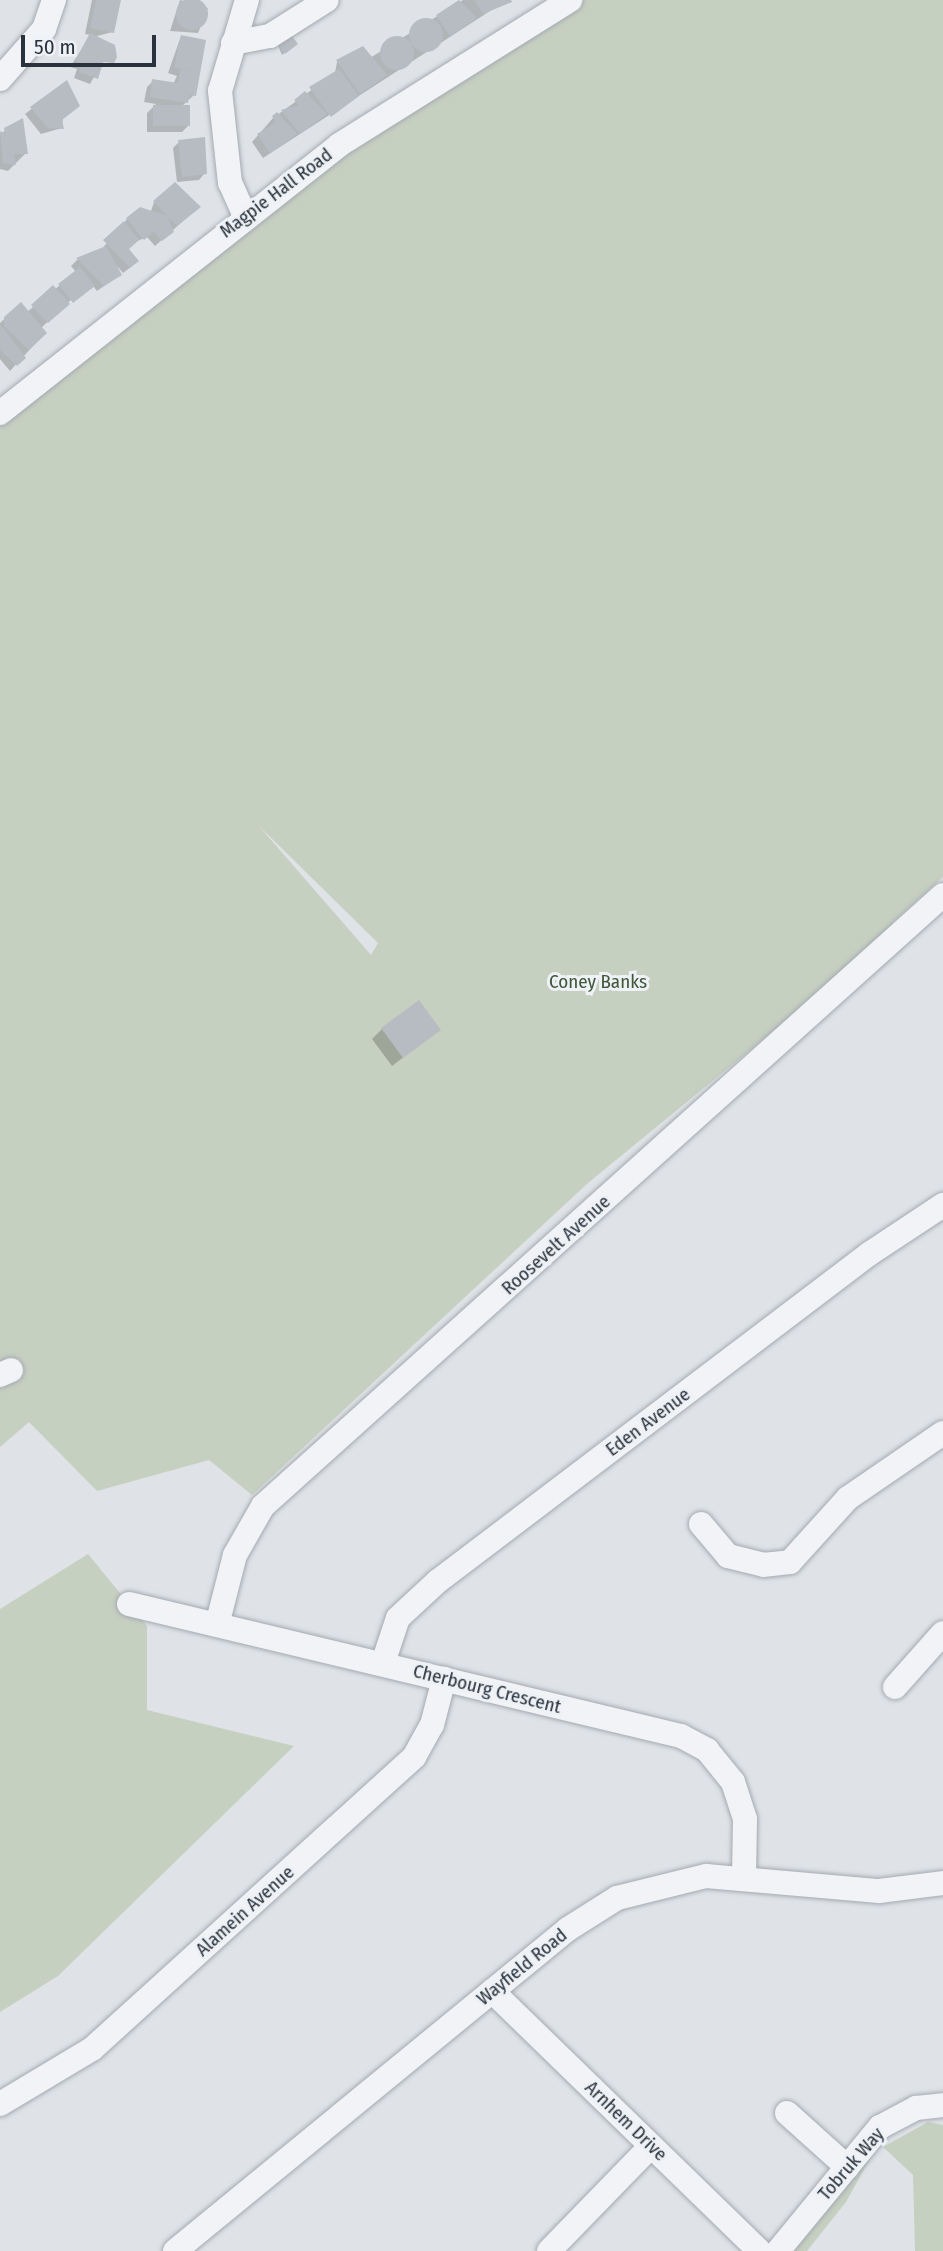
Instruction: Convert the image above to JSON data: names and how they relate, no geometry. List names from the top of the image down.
{
  "streets": {
    "street": [
      "Magpie Hall Road",
      "Roosevelt Avenue",
      "Eden Avenue",
      "Cherbourg Crescent",
      "Alamein Avenue",
      "Wayfield Road",
      "Arnhem Drive",
      "Tobruk Way"
    ]
  },
  "crossings": [
    ["Roosevelt Avenue", "Cherbourg Crescent"],
    ["Eden Avenue", "Cherbourg Crescent"],
    ["Cherbourg Crescent", "Alamein Avenue"],
    ["Cherbourg Crescent", "Wayfield Road"],
    ["Wayfield Road", "Arnhem Drive"]
  ],
  "parks": ["Coney Banks"],
  "scale_bar": "50 m"
}
